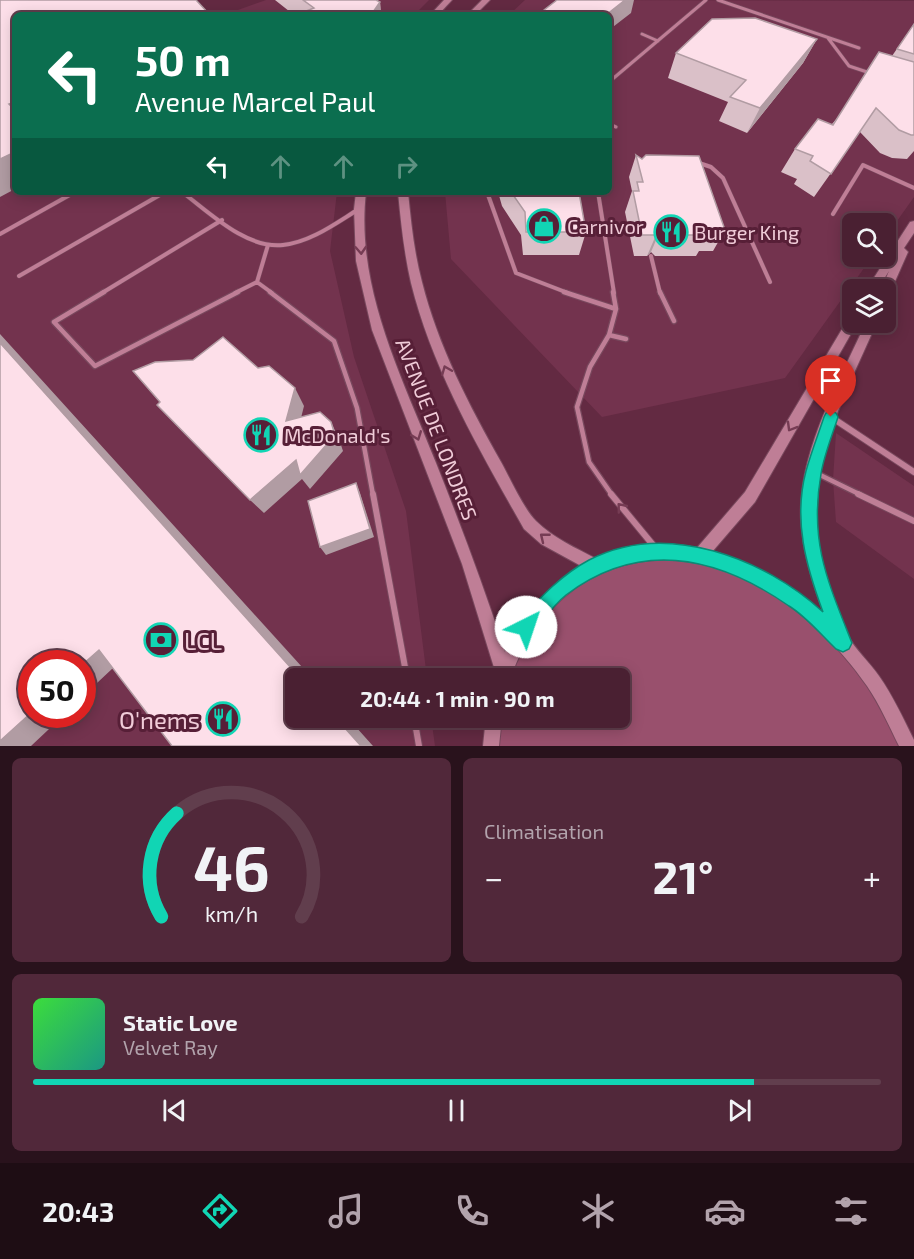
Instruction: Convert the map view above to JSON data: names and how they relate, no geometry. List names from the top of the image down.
{
  "streets": {
    "main road": ["AVENUE DE LONDRES"]
  },
  "places": {
    "shop": ["Carnivor"],
    "restaurant": ["Burger King", "McDonald's", "O'nems"],
    "bank": ["LCL"]
  },
  "page": {
    "turn": ["50 m", "Avenue Marcel Paul"],
    "limit": "50",
    "trip": "20:44 · 1 min · 90 m",
    "tile": "Climatisation",
    "heat": ["−", "21°", "+"],
    "song": ["Static Love", "Velvet Ray"],
    "tabs": "20:43",
    "gauge": ["46", "km/h"]
  }
}
